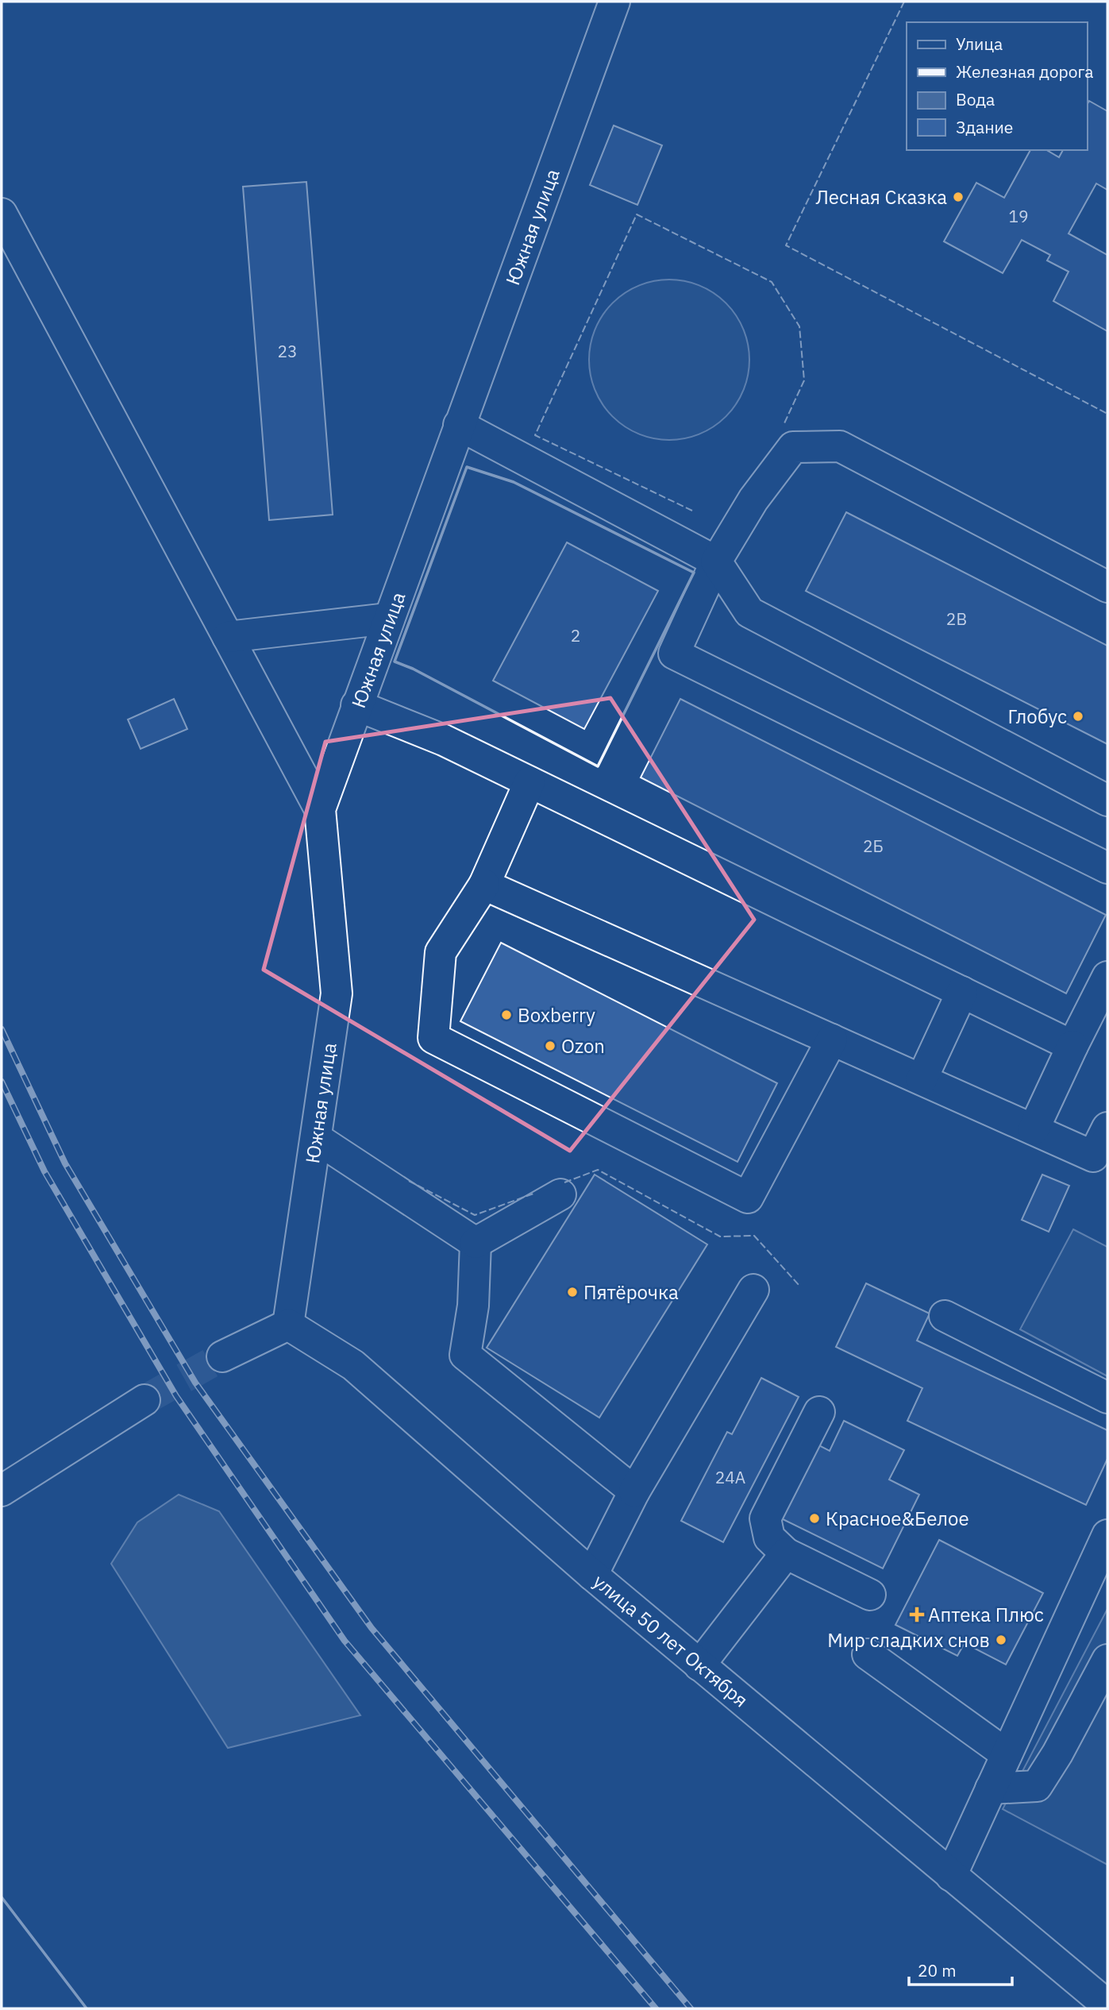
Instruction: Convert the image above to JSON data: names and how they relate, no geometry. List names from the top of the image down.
{
  "streets": {
    "street": ["Южная улица", "улица 50 лет Октября"]
  },
  "crossings": [
    ["Южная улица", "улица 50 лет Октября"]
  ],
  "places": {
    "other": [
      "Лесная Сказка",
      "Глобус",
      "Boxberry",
      "Ozon",
      "Пятёрочка",
      "Красное&Белое",
      "Мир сладких снов"
    ],
    "health": ["Аптека Плюс"]
  },
  "house_numbers": [
    "19",
    "23",
    "2В",
    "2",
    "2Б",
    "24А"
  ],
  "legend": [
    "Улица",
    "Железная дорога",
    "Вода",
    "Здание"
  ],
  "scale_bar": "20 m"
}
